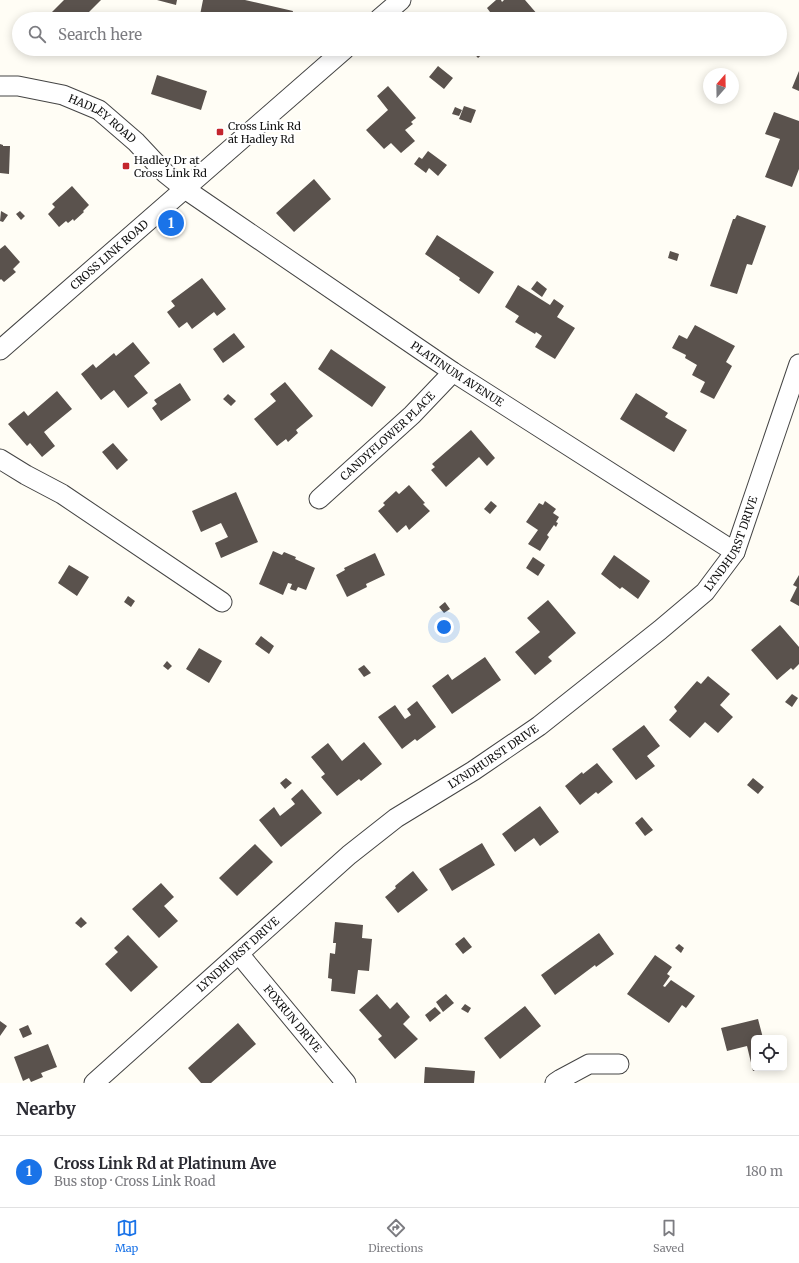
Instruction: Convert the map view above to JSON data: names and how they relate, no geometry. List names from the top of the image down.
{
  "streets": {
    "street": [
      "HADLEY ROAD",
      "CROSS LINK ROAD",
      "PLATINUM AVENUE",
      "CANDYFLOWER PLACE",
      "LYNDHURST DRIVE",
      "FOXRUN DRIVE"
    ]
  },
  "crossings": [
    ["HADLEY ROAD", "CROSS LINK ROAD"],
    ["HADLEY ROAD", "PLATINUM AVENUE"],
    ["CROSS LINK ROAD", "PLATINUM AVENUE"],
    ["PLATINUM AVENUE", "CANDYFLOWER PLACE"],
    ["PLATINUM AVENUE", "LYNDHURST DRIVE"],
    ["LYNDHURST DRIVE", "FOXRUN DRIVE"]
  ],
  "places": {
    "transit": ["Cross Link Rd at Hadley Rd", "Hadley Dr at Cross Link Rd"]
  },
  "north": "top",
  "page": {
    "search": "Search here",
    "pins": "1",
    "heading": "Nearby",
    "list": [
      {
        "mark": "1",
        "name": "Cross Link Rd at Platinum Ave",
        "note": "Bus stop · Cross Link Road",
        "value": "180 m"
      }
    ],
    "nav": ["Map", "Directions", "Saved"]
  }
}
